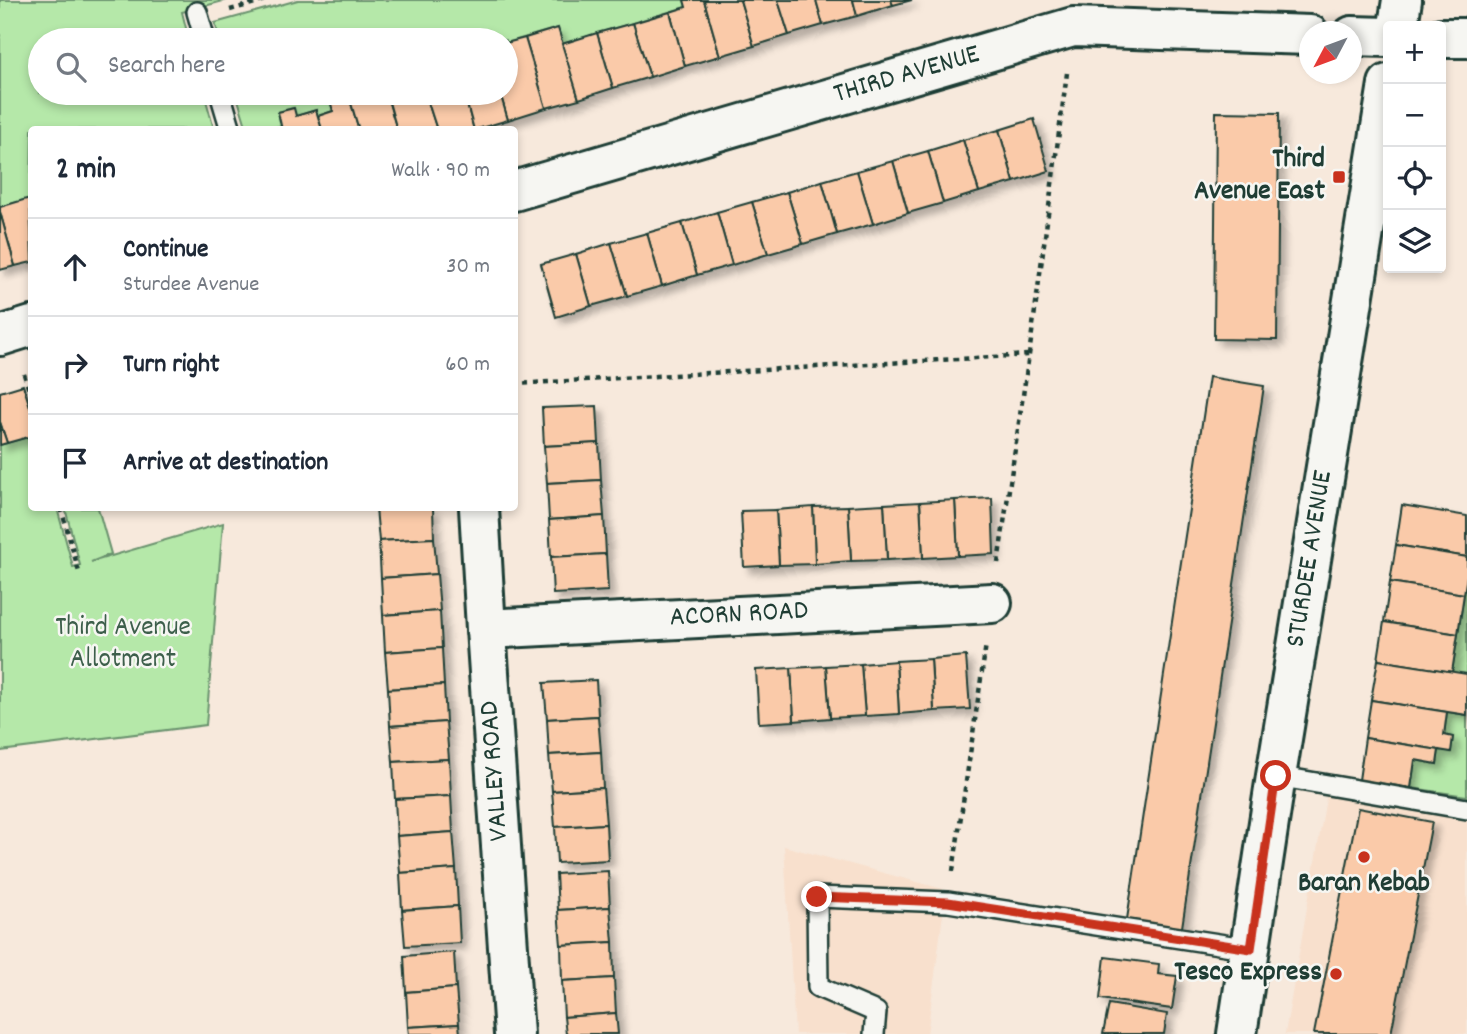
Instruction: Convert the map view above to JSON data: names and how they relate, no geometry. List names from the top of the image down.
{
  "streets": {
    "street": [
      "THIRD AVENUE",
      "STURDEE AVENUE",
      "ACORN ROAD",
      "VALLEY ROAD"
    ]
  },
  "crossings": [
    ["ACORN ROAD", "VALLEY ROAD"]
  ],
  "parks": ["Third Avenue Allotment"],
  "places": {
    "transit": ["Third Avenue East"],
    "other": ["Baran Kebab", "Tesco Express"]
  },
  "north": "bottom left",
  "page": {
    "map_buttons": ["+", "−"],
    "search": "Search here",
    "heading": ["2 min", "Walk · 90 m"],
    "list": [
      ["Continue", "Sturdee Avenue", "30 m"],
      ["Turn right", "60 m"],
      "Arrive at destination"
    ]
  }
}
